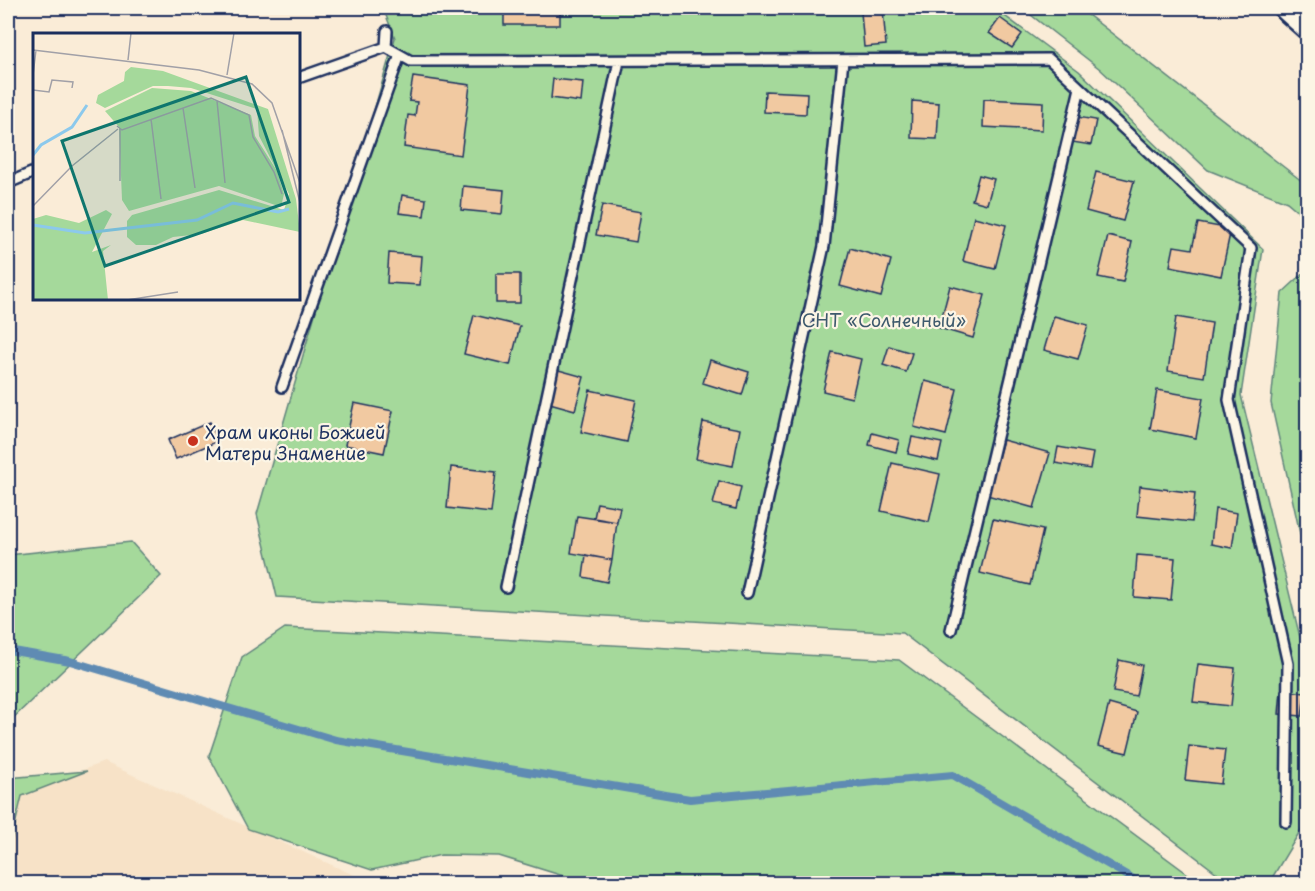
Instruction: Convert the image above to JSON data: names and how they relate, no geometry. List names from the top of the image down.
{
  "parks": ["СНТ «Солнечный»"],
  "places": ["Храм иконы Божией Матери Знамение"]
}
